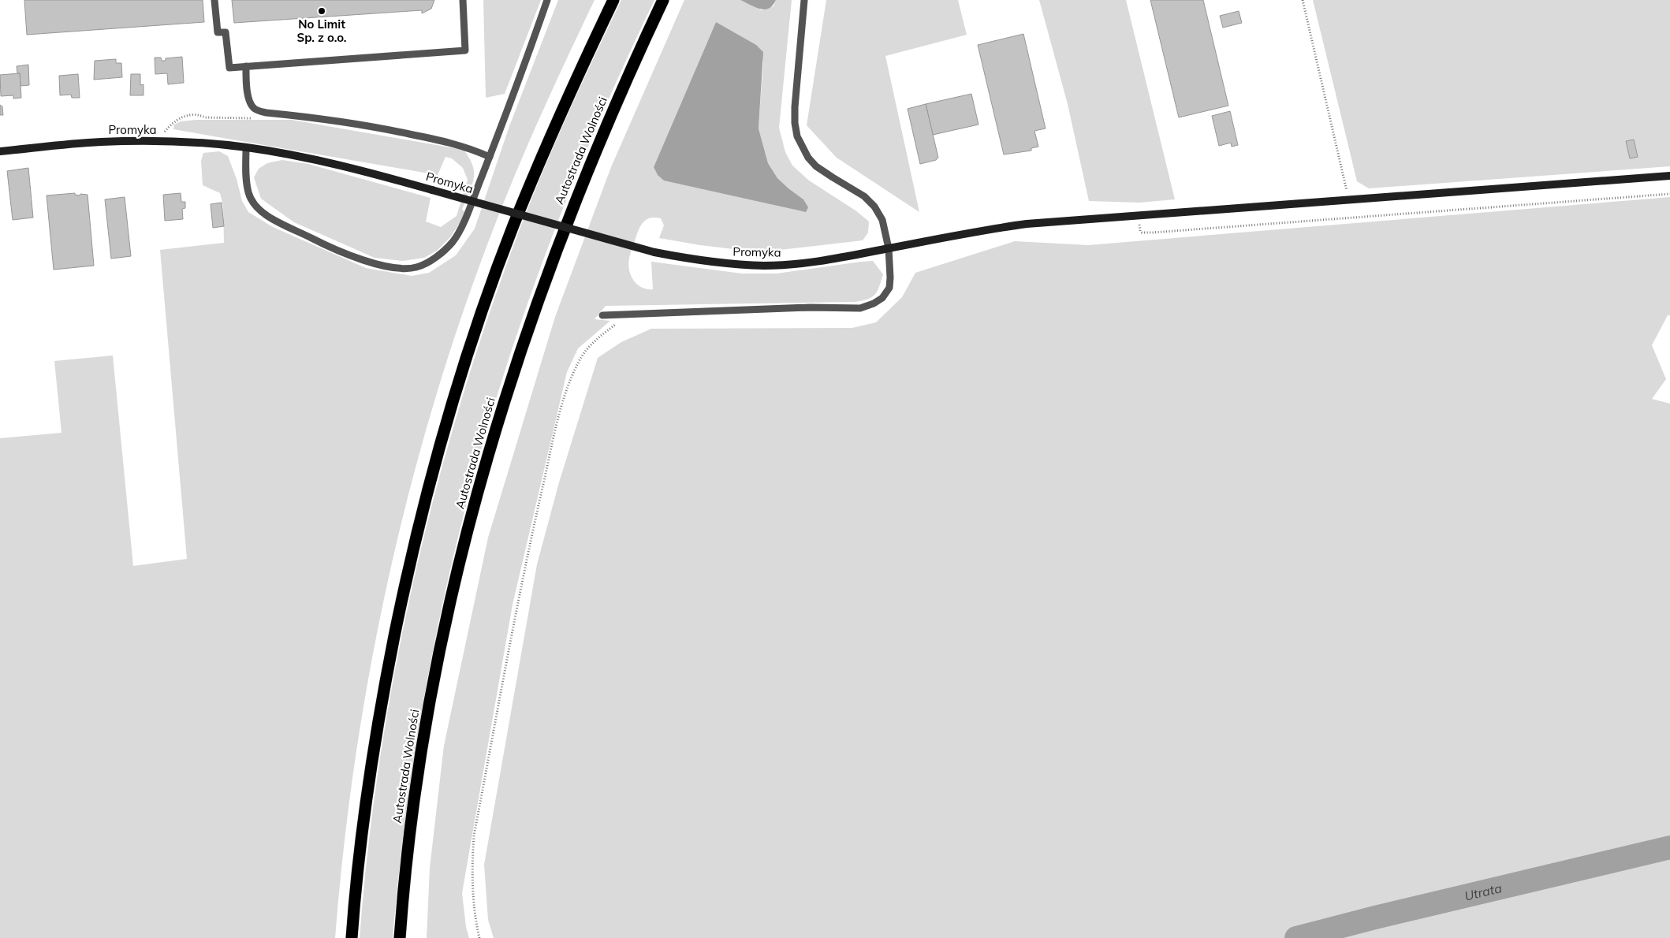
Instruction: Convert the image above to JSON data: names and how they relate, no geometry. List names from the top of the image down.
{
  "streets": {
    "highway": ["Autostrada Wolności"],
    "street": ["Promyka"]
  },
  "water": ["Utrata"],
  "places": ["No Limit Sp. z o.o."]
}
